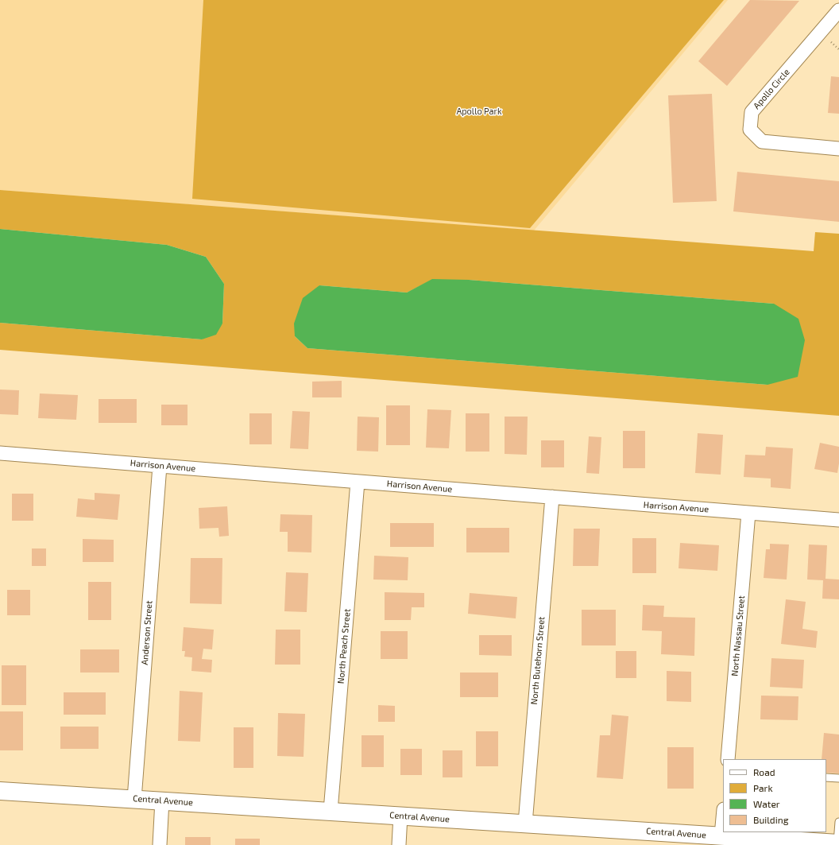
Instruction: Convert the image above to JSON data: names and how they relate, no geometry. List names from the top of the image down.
{
  "streets": {
    "main road": ["Central Avenue"],
    "street": [
      "Apollo Circle",
      "Harrison Avenue",
      "Anderson Street",
      "North Nassau Street",
      "North Peach Street",
      "North Butehorn Street"
    ]
  },
  "crossings": [
    ["Harrison Avenue", "Anderson Street"],
    ["Harrison Avenue", "North Nassau Street"],
    ["Harrison Avenue", "North Peach Street"],
    ["Harrison Avenue", "North Butehorn Street"],
    ["Anderson Street", "Central Avenue"],
    ["North Peach Street", "Central Avenue"],
    ["North Butehorn Street", "Central Avenue"]
  ],
  "parks": ["Apollo Park"],
  "legend": [
    "Road",
    "Park",
    "Water",
    "Building"
  ]
}
